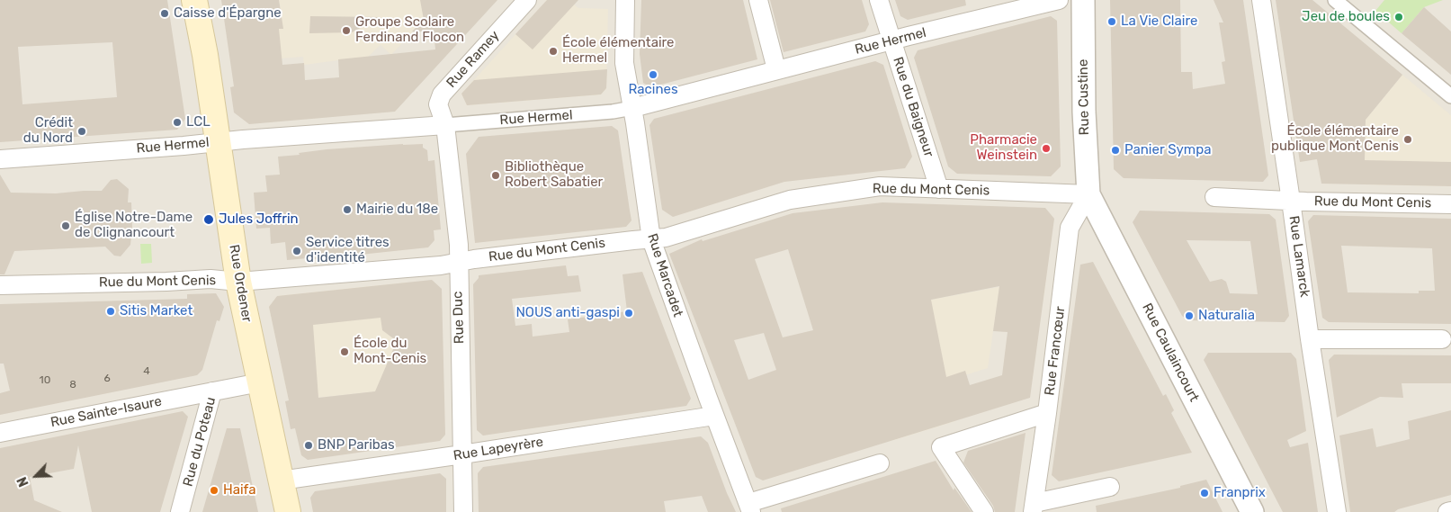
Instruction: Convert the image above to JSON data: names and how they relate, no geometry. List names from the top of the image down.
{
  "streets": {
    "main road": ["Rue Ordener"],
    "street": [
      "Rue Hermel",
      "Rue Ramey",
      "Rue Custine",
      "Rue du Baigneur",
      "Rue du Mont Cenis",
      "Rue Lamarck",
      "Rue Marcadet",
      "Rue Duc",
      "Rue Francœur",
      "Rue Caulaincourt",
      "Rue Sainte-Isaure",
      "Rue du Poteau",
      "Rue Lapeyrère"
    ]
  },
  "crossings": [
    ["Rue Hermel", "Rue Ramey"],
    ["Rue Hermel", "Rue du Baigneur"],
    ["Rue Hermel", "Rue Marcadet"],
    ["Rue Hermel", "Rue Ordener"],
    ["Rue Hermel", "Rue Duc"],
    ["Rue Ramey", "Rue Duc"],
    ["Rue Custine", "Rue du Mont Cenis"],
    ["Rue Custine", "Rue Francœur"],
    ["Rue Custine", "Rue Caulaincourt"],
    ["Rue du Baigneur", "Rue du Mont Cenis"],
    ["Rue du Mont Cenis", "Rue Lamarck"],
    ["Rue du Mont Cenis", "Rue Marcadet"],
    ["Rue du Mont Cenis", "Rue Ordener"],
    ["Rue du Mont Cenis", "Rue Duc"],
    ["Rue du Mont Cenis", "Rue Francœur"],
    ["Rue du Mont Cenis", "Rue Caulaincourt"],
    ["Rue Marcadet", "Rue Lapeyrère"],
    ["Rue Ordener", "Rue du Poteau"],
    ["Rue Ordener", "Rue Lapeyrère"],
    ["Rue Duc", "Rue Lapeyrère"],
    ["Rue Francœur", "Rue Caulaincourt"],
    ["Rue Sainte-Isaure", "Rue du Poteau"]
  ],
  "places": [
    "Caisse d'Épargne",
    "Jeu de boules",
    "La Vie Claire",
    "Groupe Scolaire Ferdinand Flocon",
    "École élémentaire Hermel",
    "Racines",
    "LCL",
    "Crédit du Nord",
    "École élémentaire publique Mont Cenis",
    "Pharmacie Weinstein",
    "Panier Sympa",
    "Bibliothèque Robert Sabatier",
    "Mairie du 18e",
    "Jules Joffrin",
    "Église Notre-Dame de Clignancourt",
    "Service titres d'identité",
    "Sitis Market",
    "NOUS anti-gaspi",
    "Naturalia",
    "École du Mont-Cenis",
    "BNP Paribas",
    "Haifa",
    "Franprix"
  ],
  "house_numbers": [
    "4",
    "6",
    "10",
    "8"
  ],
  "north": "bottom left"
}
